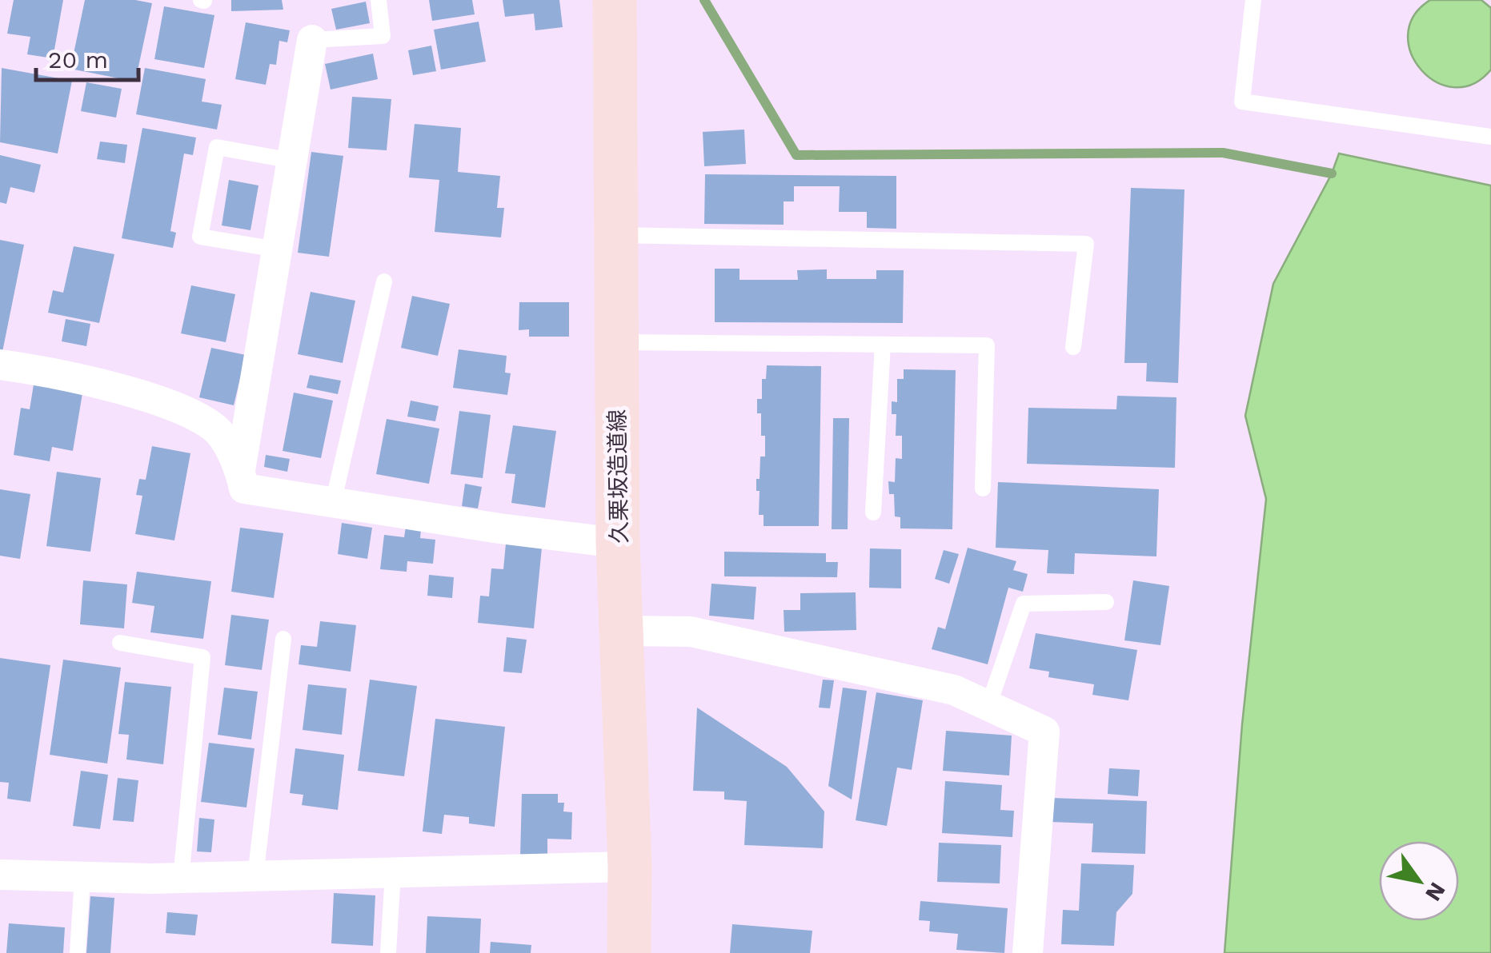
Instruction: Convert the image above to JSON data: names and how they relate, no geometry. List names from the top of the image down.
{
  "streets": {
    "main road": ["久栗坂造道線"]
  },
  "scale_bar": "20 m",
  "north": "bottom right"
}
